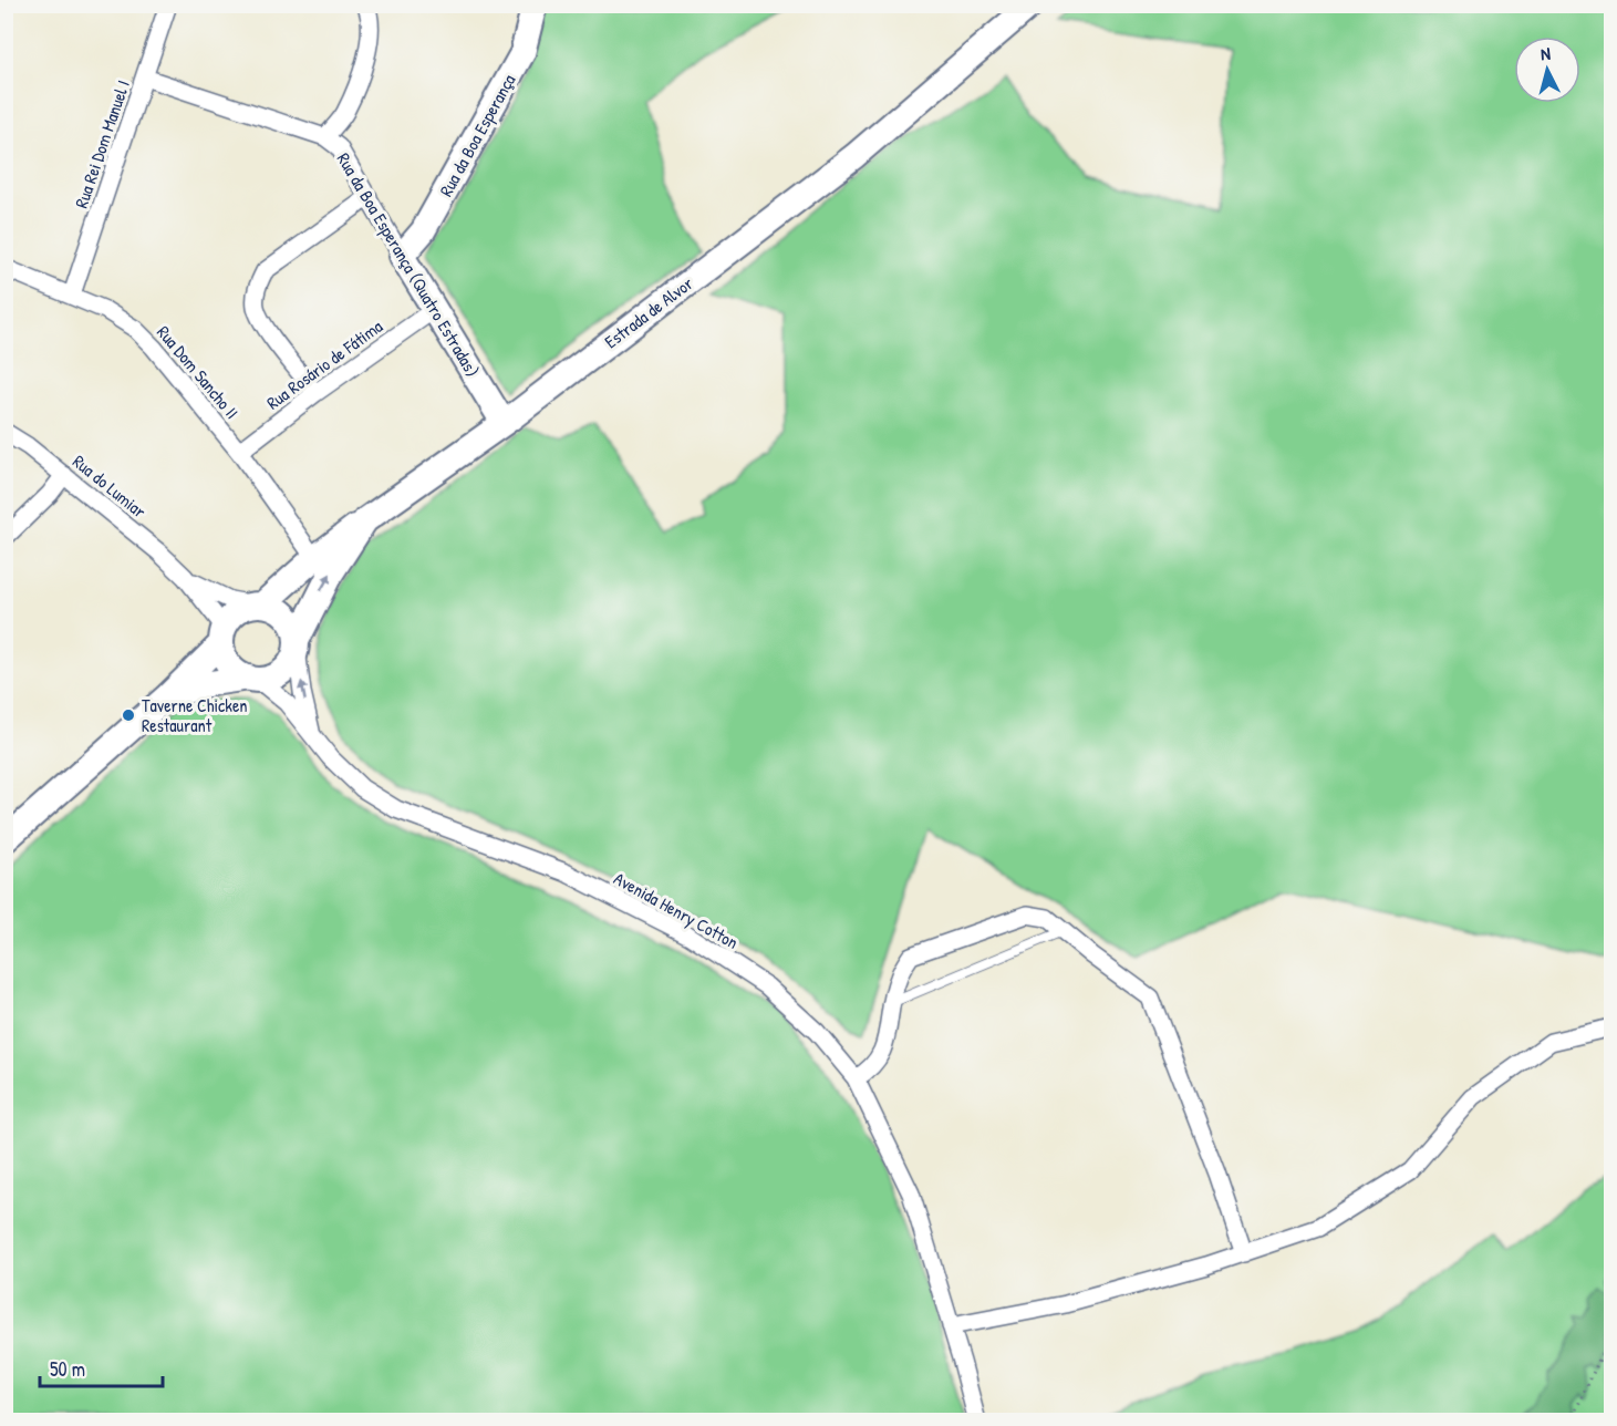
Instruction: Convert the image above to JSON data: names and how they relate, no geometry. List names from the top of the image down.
{
  "streets": {
    "street": [
      "Rua da Boa Esperança",
      "Rua Rei Dom Manuel I",
      "Rua da Boa Esperança (Quatro Estradas)",
      "Estrada de Alvor",
      "Rua Rosário de Fátima",
      "Rua Dom Sancho II",
      "Rua do Lumiar",
      "Avenida Henry Cotton"
    ]
  },
  "crossings": [
    ["Rua da Boa Esperança", "Rua da Boa Esperança (Quatro Estradas)"],
    ["Rua Rei Dom Manuel I", "Rua da Boa Esperança (Quatro Estradas)"],
    ["Rua Rei Dom Manuel I", "Rua Dom Sancho II"],
    ["Rua da Boa Esperança (Quatro Estradas)", "Estrada de Alvor"],
    ["Rua da Boa Esperança (Quatro Estradas)", "Rua Rosário de Fátima"],
    ["Estrada de Alvor", "Rua Dom Sancho II"],
    ["Estrada de Alvor", "Avenida Henry Cotton"],
    ["Rua Rosário de Fátima", "Rua Dom Sancho II"]
  ],
  "places": ["Taverne Chicken Restaurant"],
  "scale_bar": "50 m",
  "north": "top"
}
